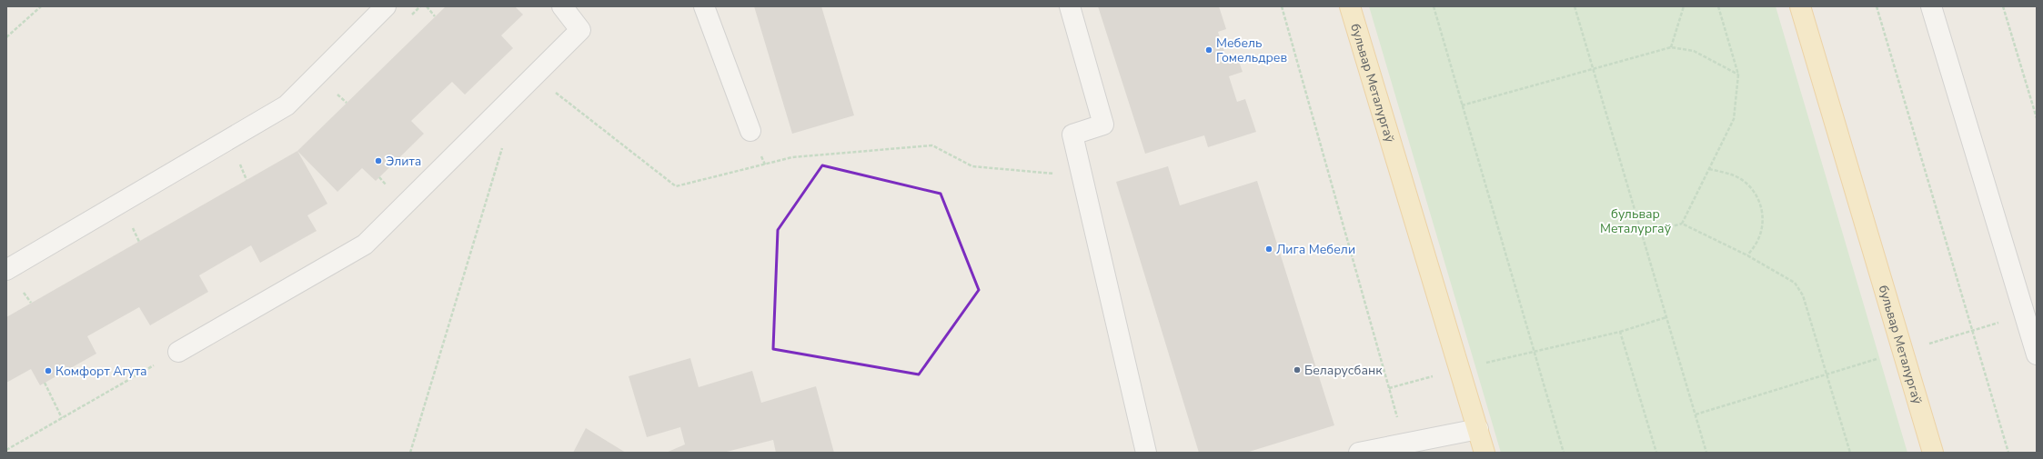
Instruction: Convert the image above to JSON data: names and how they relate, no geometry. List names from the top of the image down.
{
  "streets": {
    "main road": ["бульвар Металургаў"]
  },
  "parks": ["бульвар Металургаў"],
  "places": [
    "Мебель Гомельдрев",
    "Элита",
    "Лига Мебели",
    "Беларусбанк",
    "Комфорт Агута"
  ]
}
